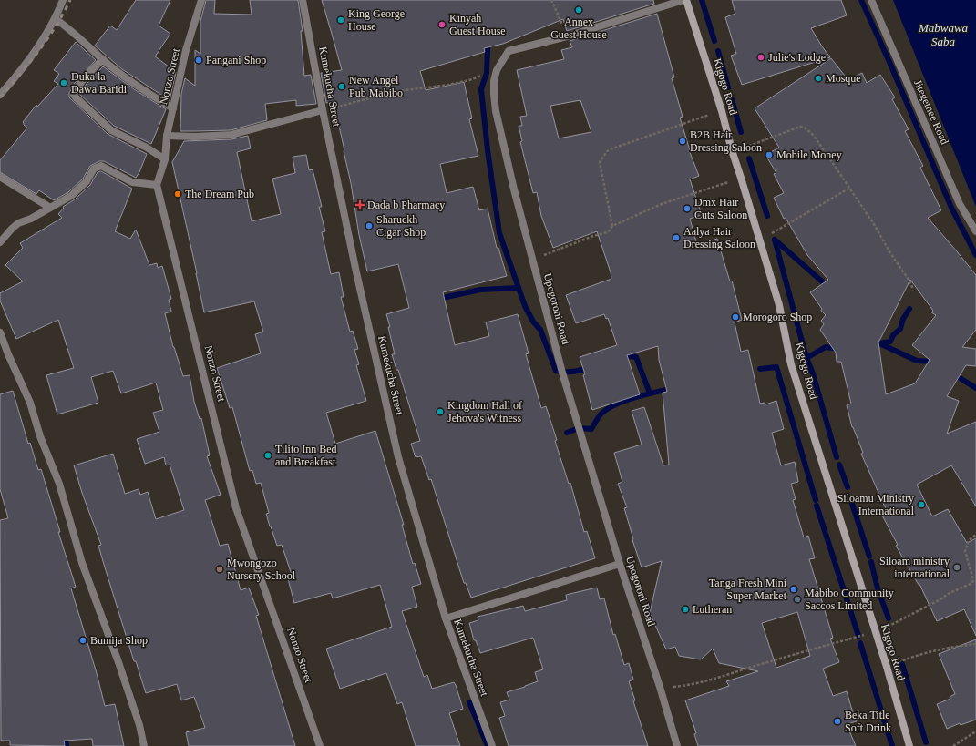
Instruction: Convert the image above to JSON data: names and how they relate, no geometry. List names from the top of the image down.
{
  "streets": {
    "main road": ["Kigogo Road"],
    "street": [
      "Nonzo Street",
      "Kumekucha Street",
      "Jitegemee Road",
      "Upogoroni Road"
    ]
  },
  "water": ["Mabwawa Saba"],
  "places": {
    "other": [
      "Annex Guest House",
      "King George House",
      "Kinyah Guest House",
      "Julie's Lodge",
      "Pangani Shop",
      "Mosque",
      "Duka la Dawa Baridi",
      "New Angel Pub Mabibo",
      "B2B Hair Dressing Saloon",
      "Mobile Money",
      "The Dream Pub",
      "Dmx Hair Cuts Saloon",
      "Sharuckh Cigar Shop",
      "Aalya Hair Dressing Saloon",
      "Morogoro Shop",
      "Kingdom Hall of Jehova's Witness",
      "Tilito Inn Bed and Breakfast",
      "Siloamu Ministry International",
      "Siloam ministry international",
      "Mwongozo Nursery School",
      "Tanga Fresh Mini Super Market",
      "Mabibo Community Saccos Limited",
      "Lutheran",
      "Bumija Shop",
      "Beka Title Soft Drink"
    ],
    "health": ["Dada b Pharmacy"]
  }
}
